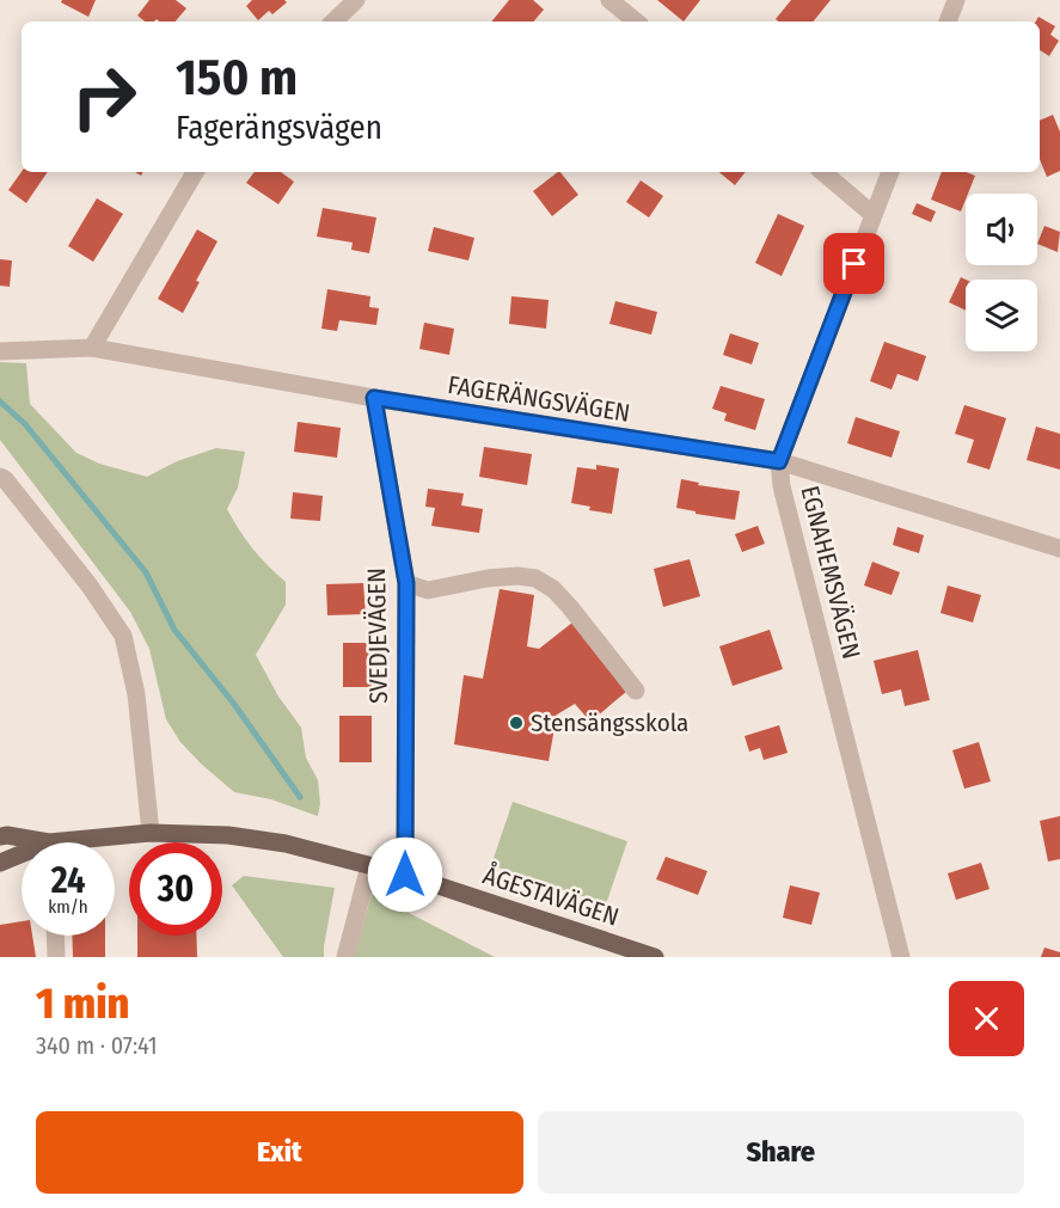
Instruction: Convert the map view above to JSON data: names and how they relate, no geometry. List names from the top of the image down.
{
  "streets": {
    "main road": ["ÅGESTAVÄGEN"],
    "street": ["FAGERÄNGSVÄGEN", "EGNAHEMSVÄGEN", "SVEDJEVÄGEN"]
  },
  "crossings": [
    ["FAGERÄNGSVÄGEN", "EGNAHEMSVÄGEN"],
    ["FAGERÄNGSVÄGEN", "SVEDJEVÄGEN"],
    ["SVEDJEVÄGEN", "ÅGESTAVÄGEN"]
  ],
  "places": ["Stensängsskola"],
  "page": {
    "turn": ["150 m", "Fagerängsvägen"],
    "speed": "24 km/h",
    "limit": "30",
    "heading": ["1 min", "340 m · 07:41"],
    "buttons": ["Exit", "Share"]
  }
}
